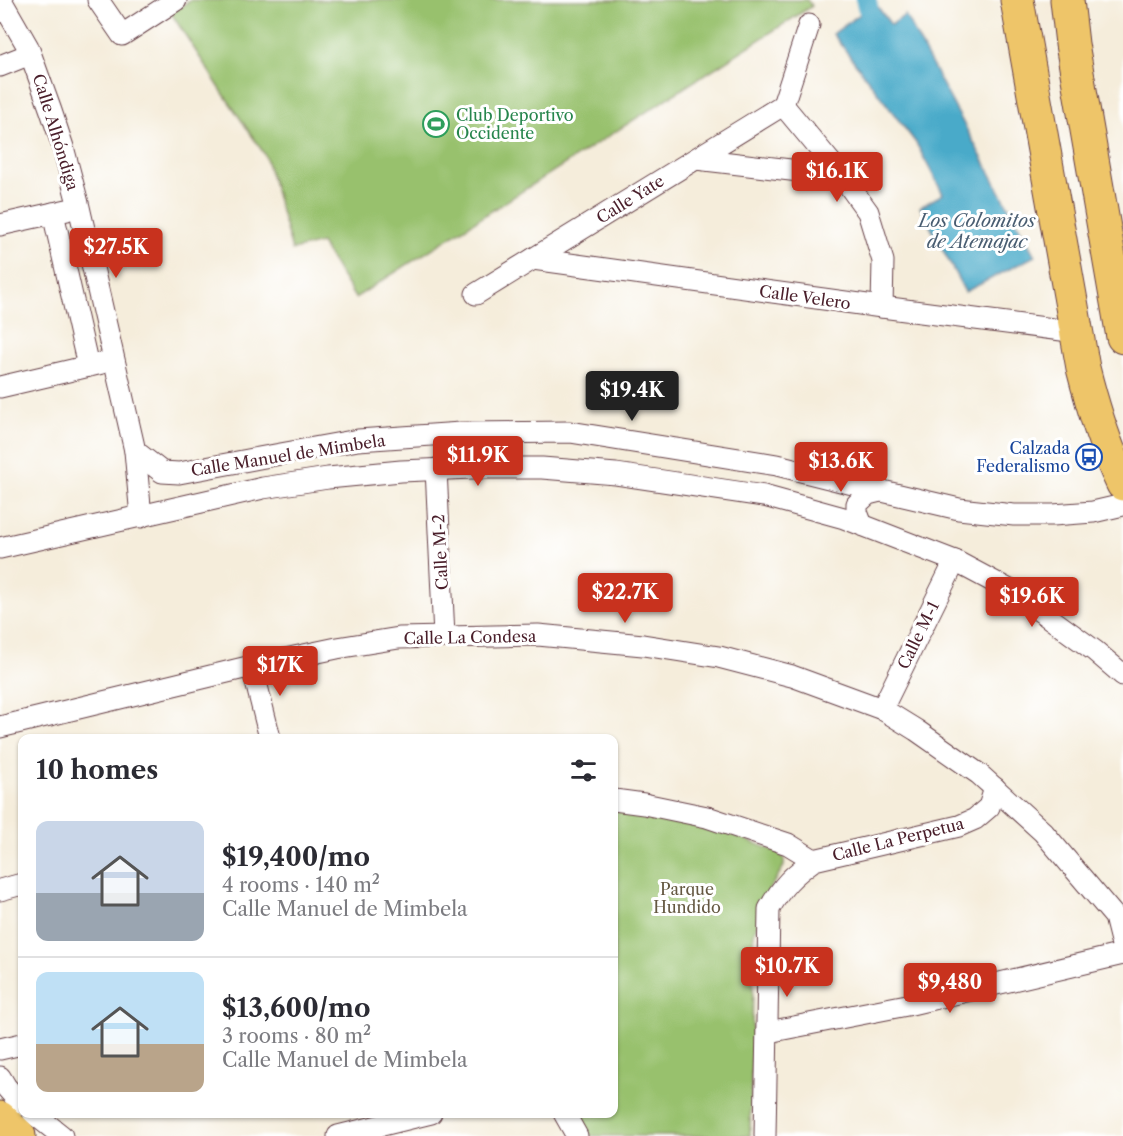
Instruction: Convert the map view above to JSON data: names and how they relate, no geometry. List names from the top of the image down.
{
  "streets": {
    "street": [
      "Calle Alhóndiga",
      "Calle Yate",
      "Calle Velero",
      "Calle Manuel de Mimbela",
      "Calle M-2",
      "Calle M-1",
      "Calle La Condesa",
      "Calle La Perpetua"
    ]
  },
  "crossings": [
    ["Calle Alhóndiga", "Calle Manuel de Mimbela"],
    ["Calle Yate", "Calle Velero"],
    ["Calle Manuel de Mimbela", "Calle M-2"],
    ["Calle Manuel de Mimbela", "Calle M-1"],
    ["Calle M-2", "Calle La Condesa"],
    ["Calle M-1", "Calle La Condesa"],
    ["Calle La Condesa", "Calle La Perpetua"]
  ],
  "water": ["Los Colomitos de Atemajac"],
  "parks": ["Parque Hundido"],
  "places": {
    "sports": ["Club Deportivo Occidente"],
    "bus stop": ["Calzada Federalismo"]
  },
  "page": {
    "price": [
      "$16.1K",
      "$27.5K",
      "$19.4K",
      "$11.9K",
      "$13.6K",
      "$22.7K",
      "$19.6K",
      "$17K",
      "$10.7K",
      "$9,480"
    ],
    "heading": "10 homes",
    "list": [
      {
        "name": "$19,400/mo",
        "note": "4 rooms · 140 m² · Calle Manuel de Mimbela"
      },
      {
        "name": "$13,600/mo",
        "note": "3 rooms · 80 m² · Calle Manuel de Mimbela"
      }
    ]
  }
}
